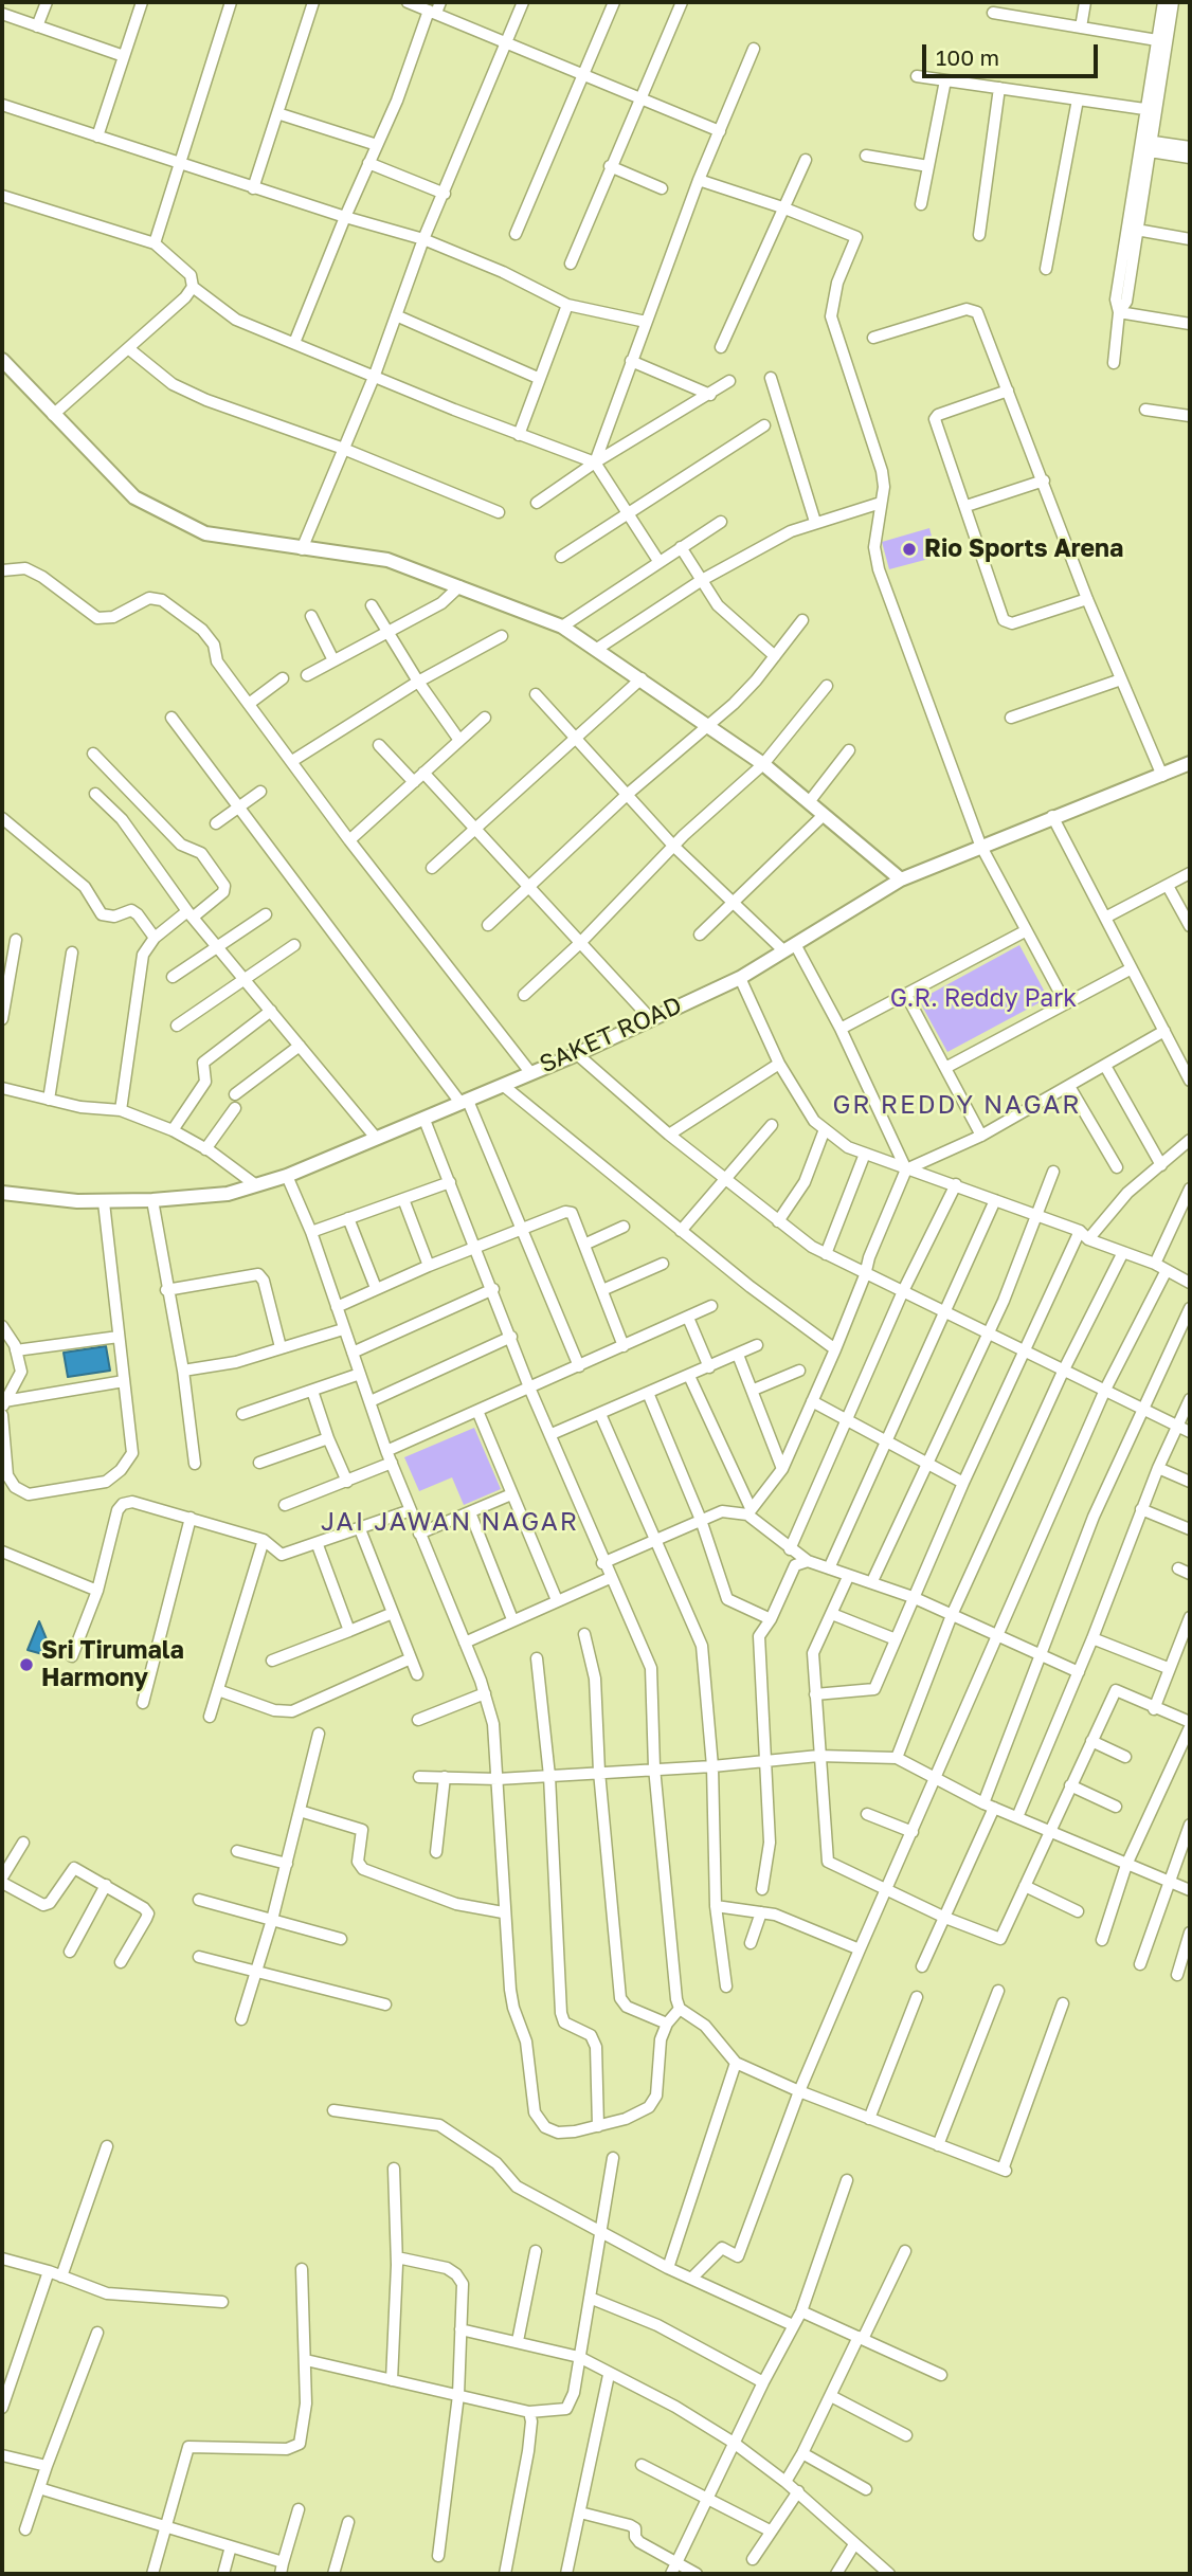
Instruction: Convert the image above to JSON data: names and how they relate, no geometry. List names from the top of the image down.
{
  "streets": {
    "street": ["SAKET ROAD"]
  },
  "districts": ["GR REDDY NAGAR", "JAI JAWAN NAGAR"],
  "parks": ["G.R. Reddy Park"],
  "places": ["Rio Sports Arena", "Sri Tirumala Harmony"],
  "scale_bar": "100 m"
}
